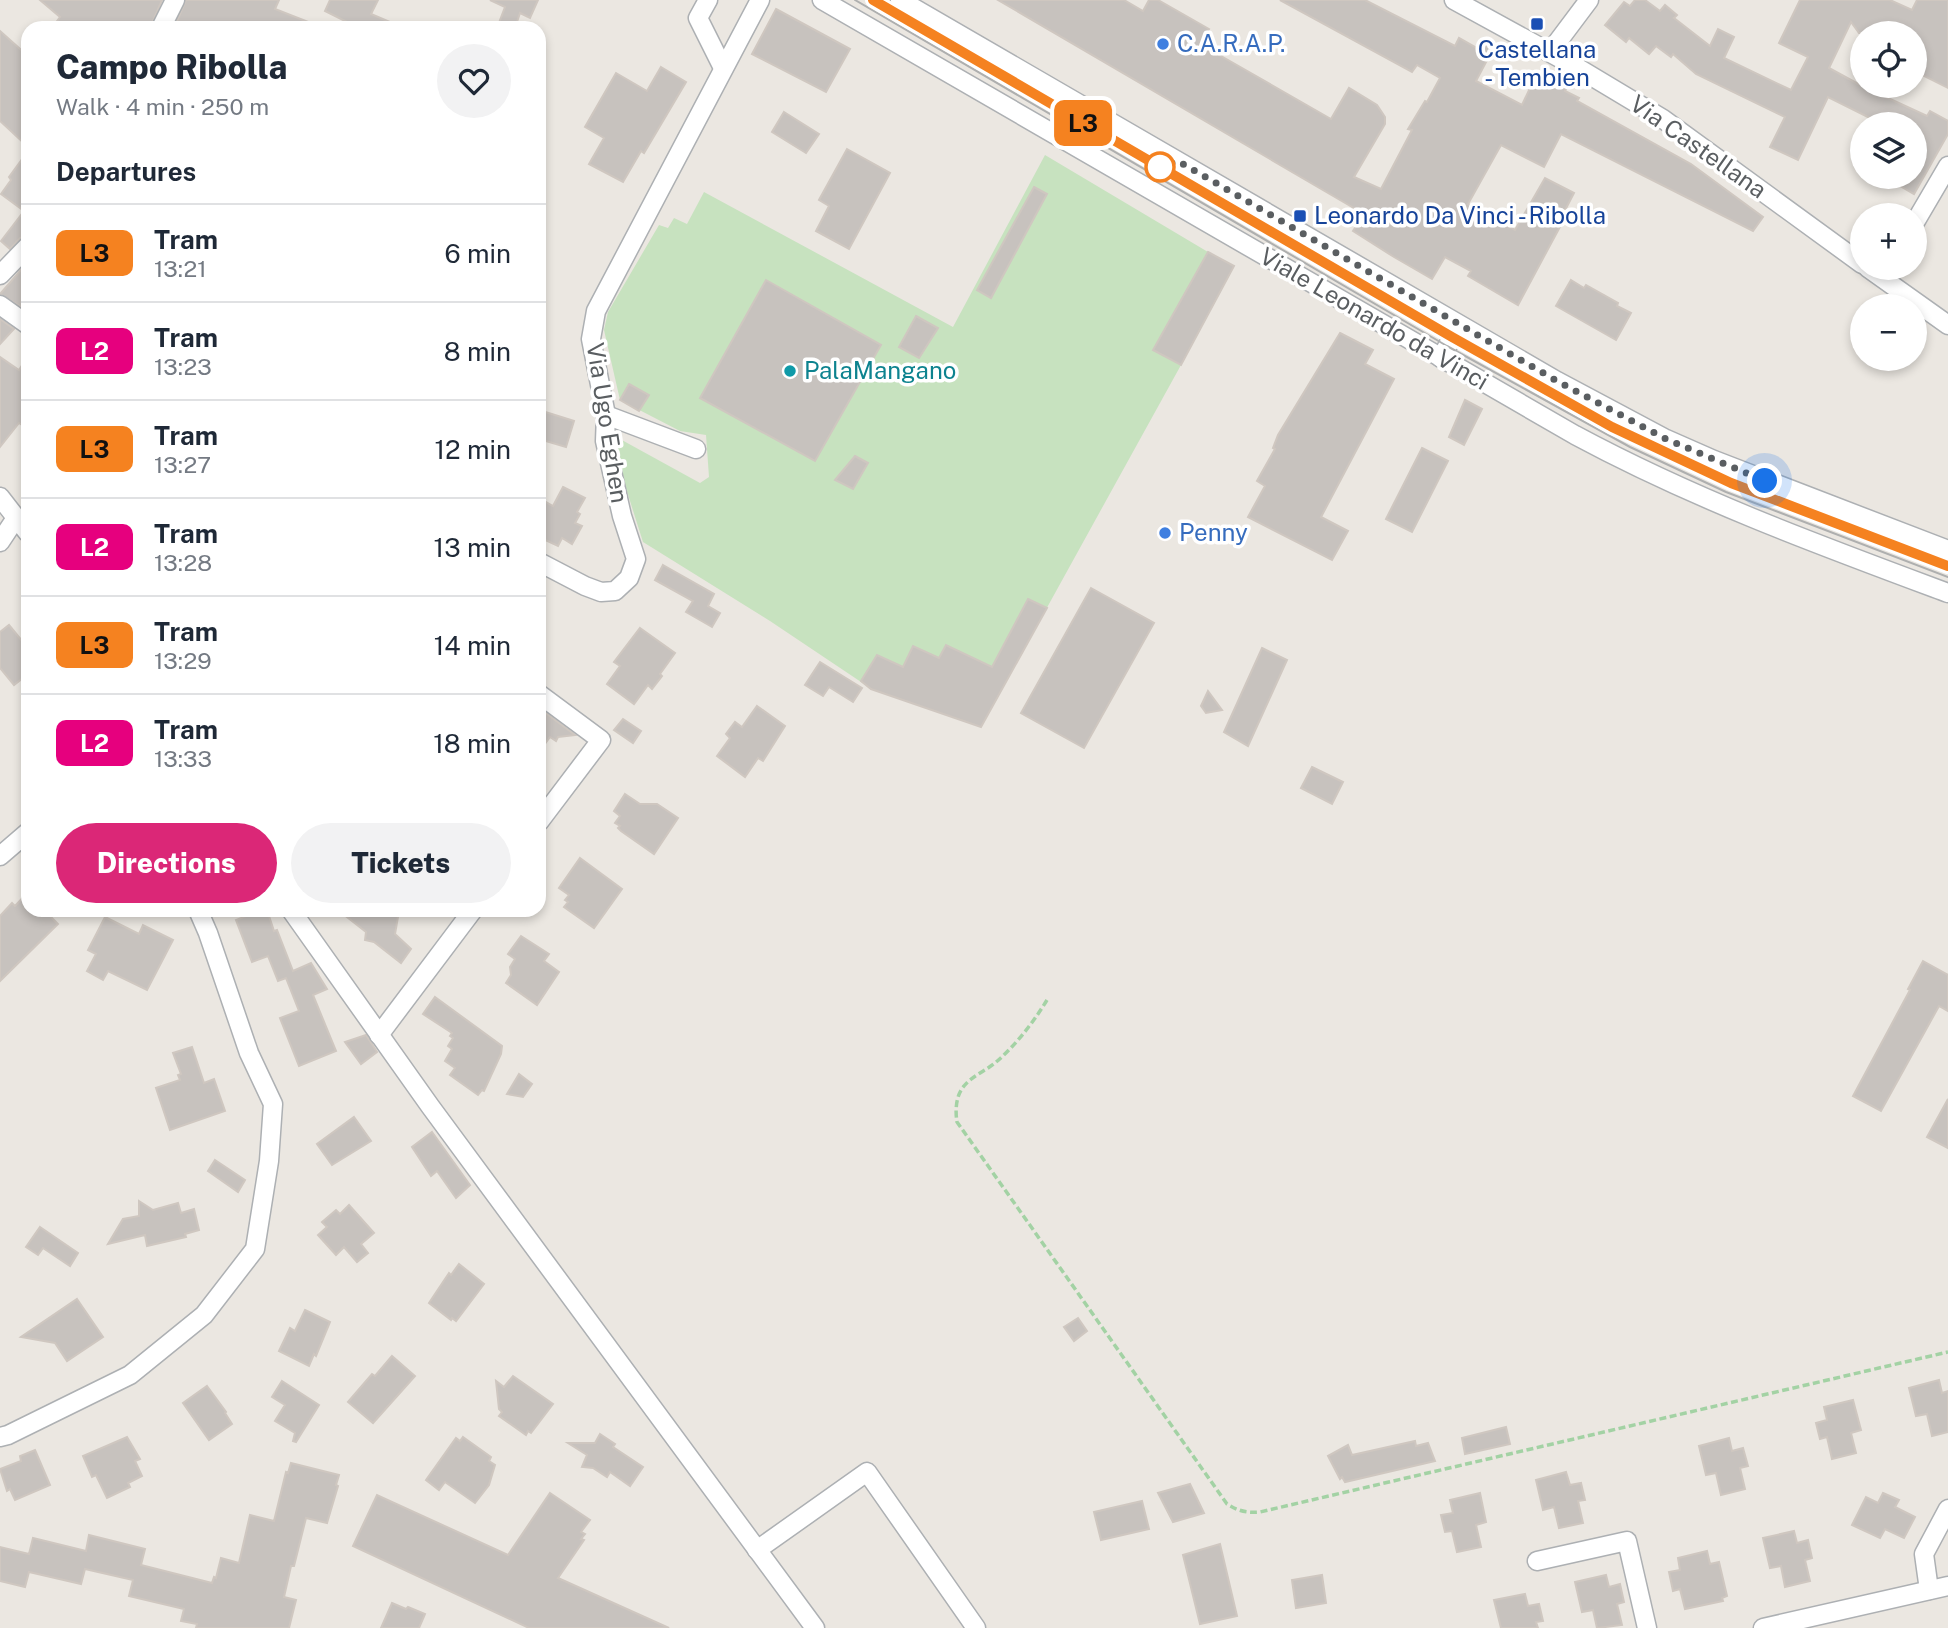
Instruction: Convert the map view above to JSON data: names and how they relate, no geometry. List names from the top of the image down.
{
  "streets": {
    "street": ["Via Castellana", "Viale Leonardo da Vinci", "Via Ugo Eghen"]
  },
  "places": {
    "transit": ["Castellana - Tembien", "Leonardo Da Vinci - Ribolla"],
    "other": ["C.A.R.A.P.", "PalaMangano", "Penny"]
  },
  "lines": ["tram line L3"],
  "page": {
    "on_map": "L3",
    "map_buttons": ["+", "−"],
    "heading": [
      ["Campo Ribolla", "Walk · 4 min · 250 m"],
      "Departures"
    ],
    "list": [
      {
        "mark": "L3",
        "name": "Tram",
        "note": "13:21",
        "value": "6 min"
      },
      {
        "mark": "L2",
        "name": "Tram",
        "note": "13:23",
        "value": "8 min"
      },
      {
        "mark": "L3",
        "name": "Tram",
        "note": "13:27",
        "value": "12 min"
      },
      {
        "mark": "L2",
        "name": "Tram",
        "note": "13:28",
        "value": "13 min"
      },
      {
        "mark": "L3",
        "name": "Tram",
        "note": "13:29",
        "value": "14 min"
      },
      {
        "mark": "L2",
        "name": "Tram",
        "note": "13:33",
        "value": "18 min"
      }
    ],
    "buttons": ["Directions", "Tickets"]
  }
}
